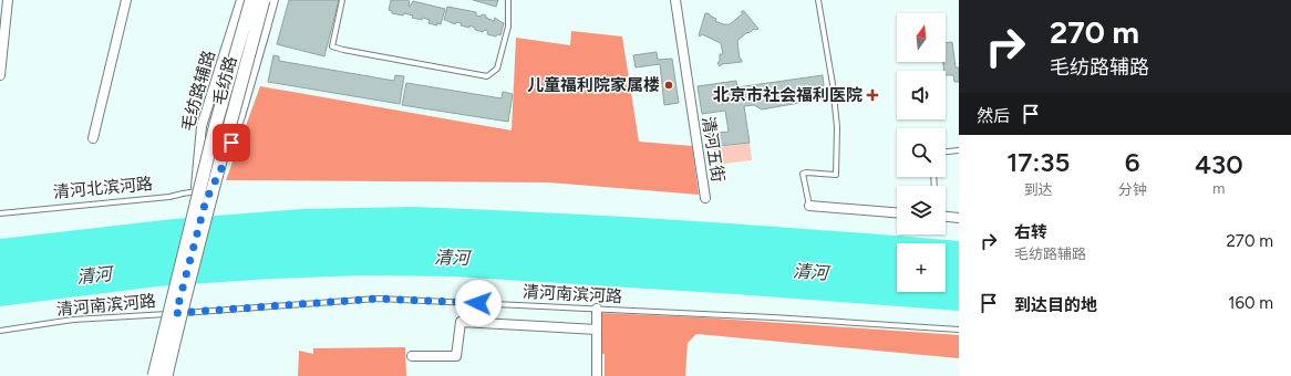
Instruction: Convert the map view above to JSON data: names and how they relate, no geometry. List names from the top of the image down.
{
  "streets": {
    "main road": ["毛纺路"],
    "street": ["毛纺路辅路", "清河五街"],
    "lane": ["清河北滨河路", "清河南滨河路"]
  },
  "crossings": [
    ["毛纺路辅路", "清河北滨河路"],
    ["毛纺路辅路", "清河南滨河路"]
  ],
  "water": ["清河"],
  "places": {
    "other": ["儿童福利院家属楼"],
    "health": ["北京市社会福利医院"]
  },
  "north": "top",
  "page": {
    "turn": ["270 m", "毛纺路辅路"],
    "map_buttons": "+",
    "then": "然后",
    "eta": [
      "17:35",
      "到达",
      "6",
      "分钟",
      "430",
      "m"
    ],
    "list": [
      {
        "name": "右转",
        "note": "毛纺路辅路",
        "value": "270 m"
      },
      {
        "name": "到达目的地",
        "value": "160 m"
      }
    ]
  }
}
